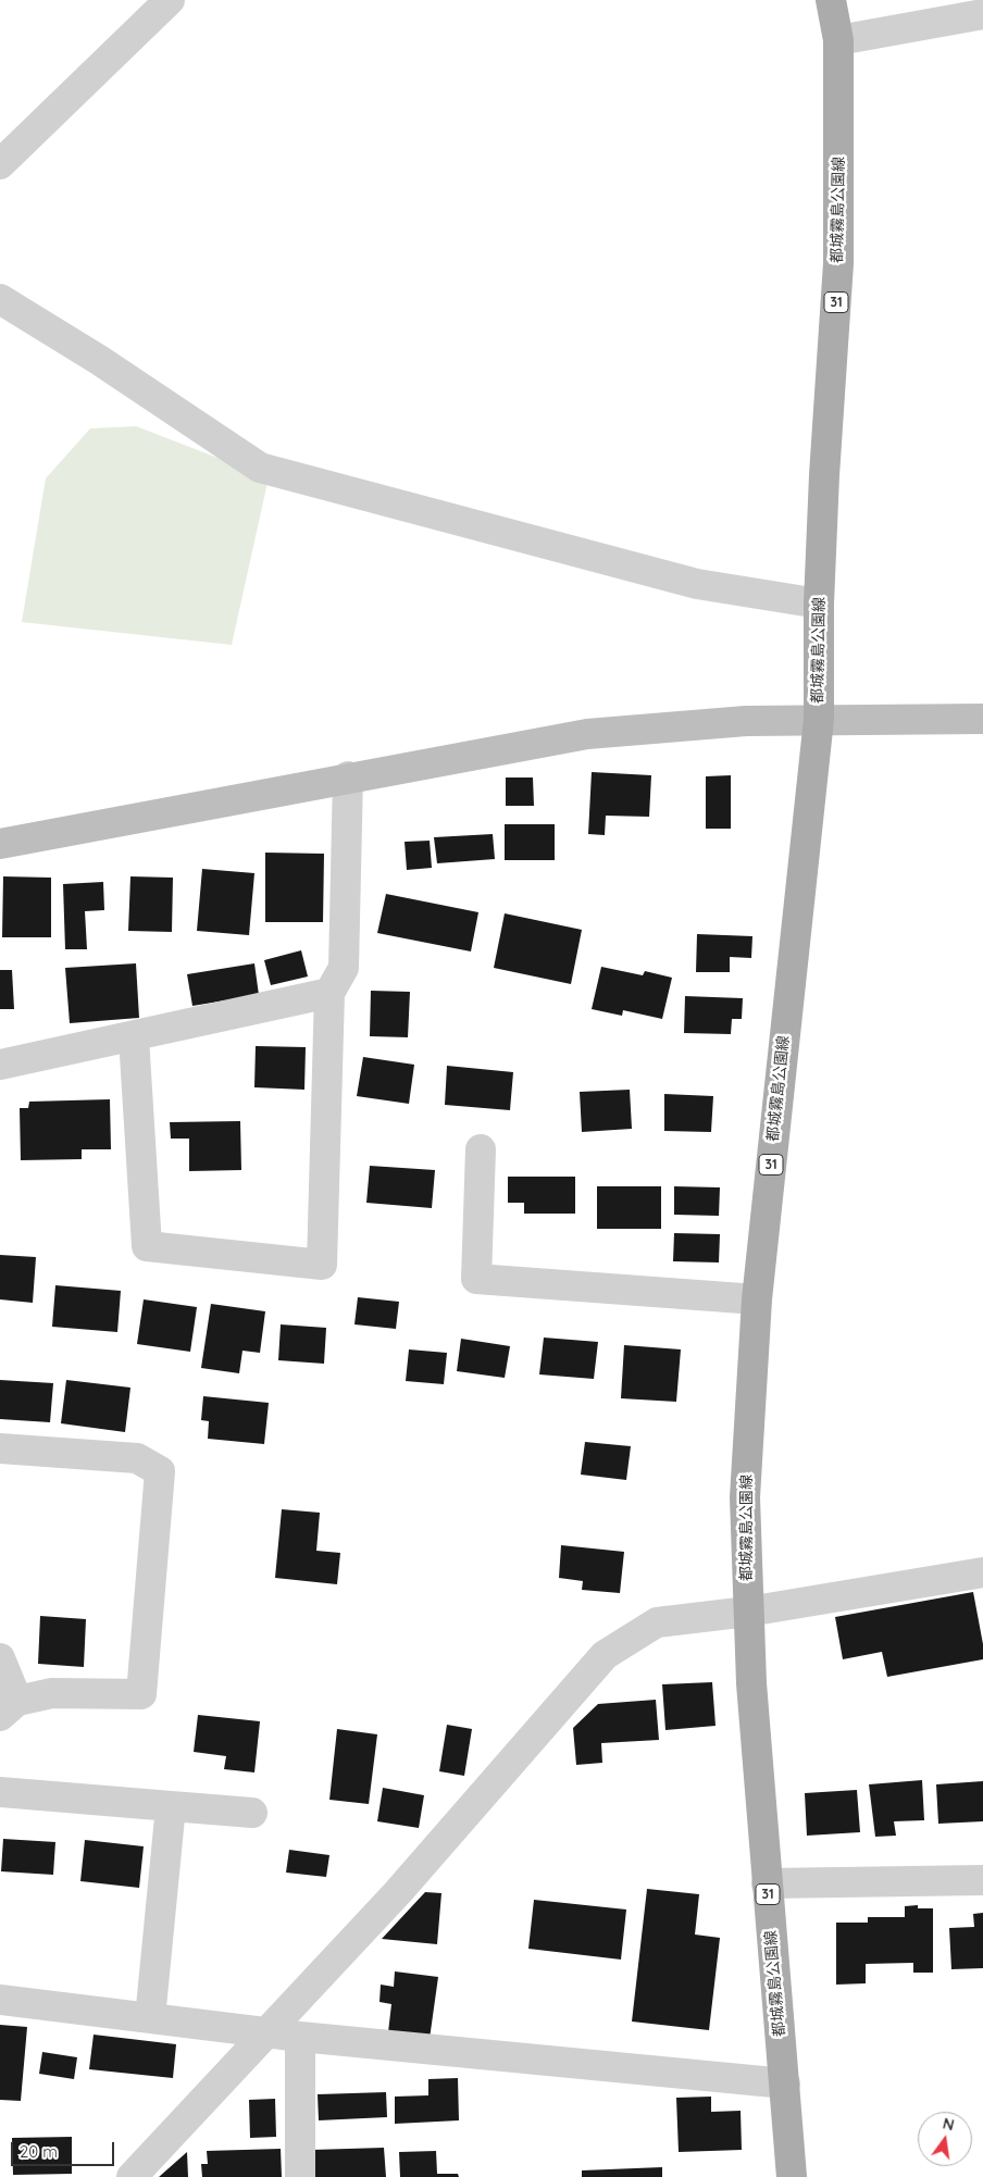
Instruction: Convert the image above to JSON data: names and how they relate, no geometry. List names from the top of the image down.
{
  "streets": {
    "main road": ["都城霧島公園線", "31"]
  },
  "scale_bar": "20 m",
  "north": "top"
}
